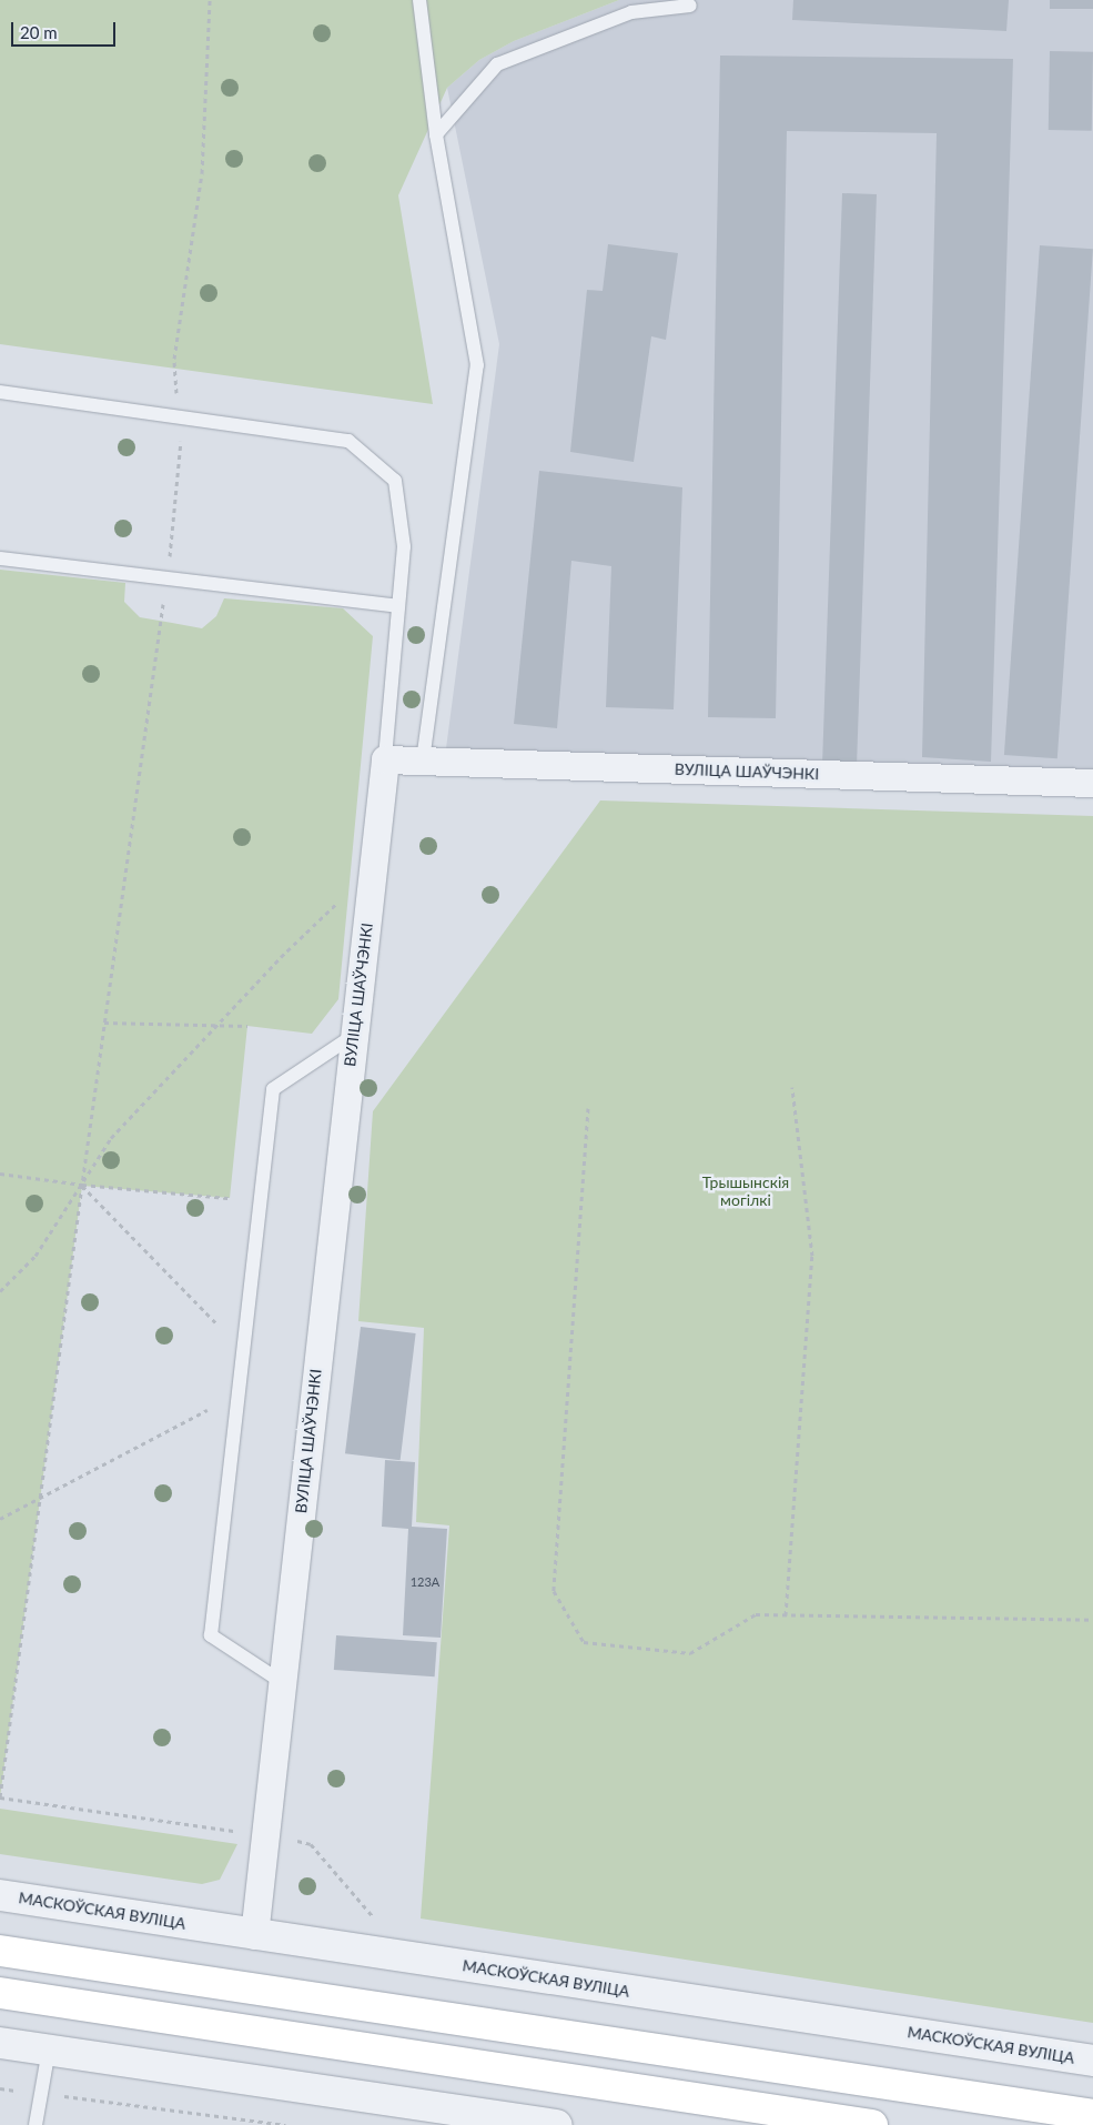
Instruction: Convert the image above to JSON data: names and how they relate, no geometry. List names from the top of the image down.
{
  "streets": {
    "street": ["ВУЛІЦА ШАЎЧЭНКІ", "МАСКОЎСКАЯ ВУЛІЦА"]
  },
  "crossings": [
    ["ВУЛІЦА ШАЎЧЭНКІ", "МАСКОЎСКАЯ ВУЛІЦА"]
  ],
  "parks": ["Трышынскія могілкі"],
  "house_numbers": ["123А"],
  "scale_bar": "20 m"
}
